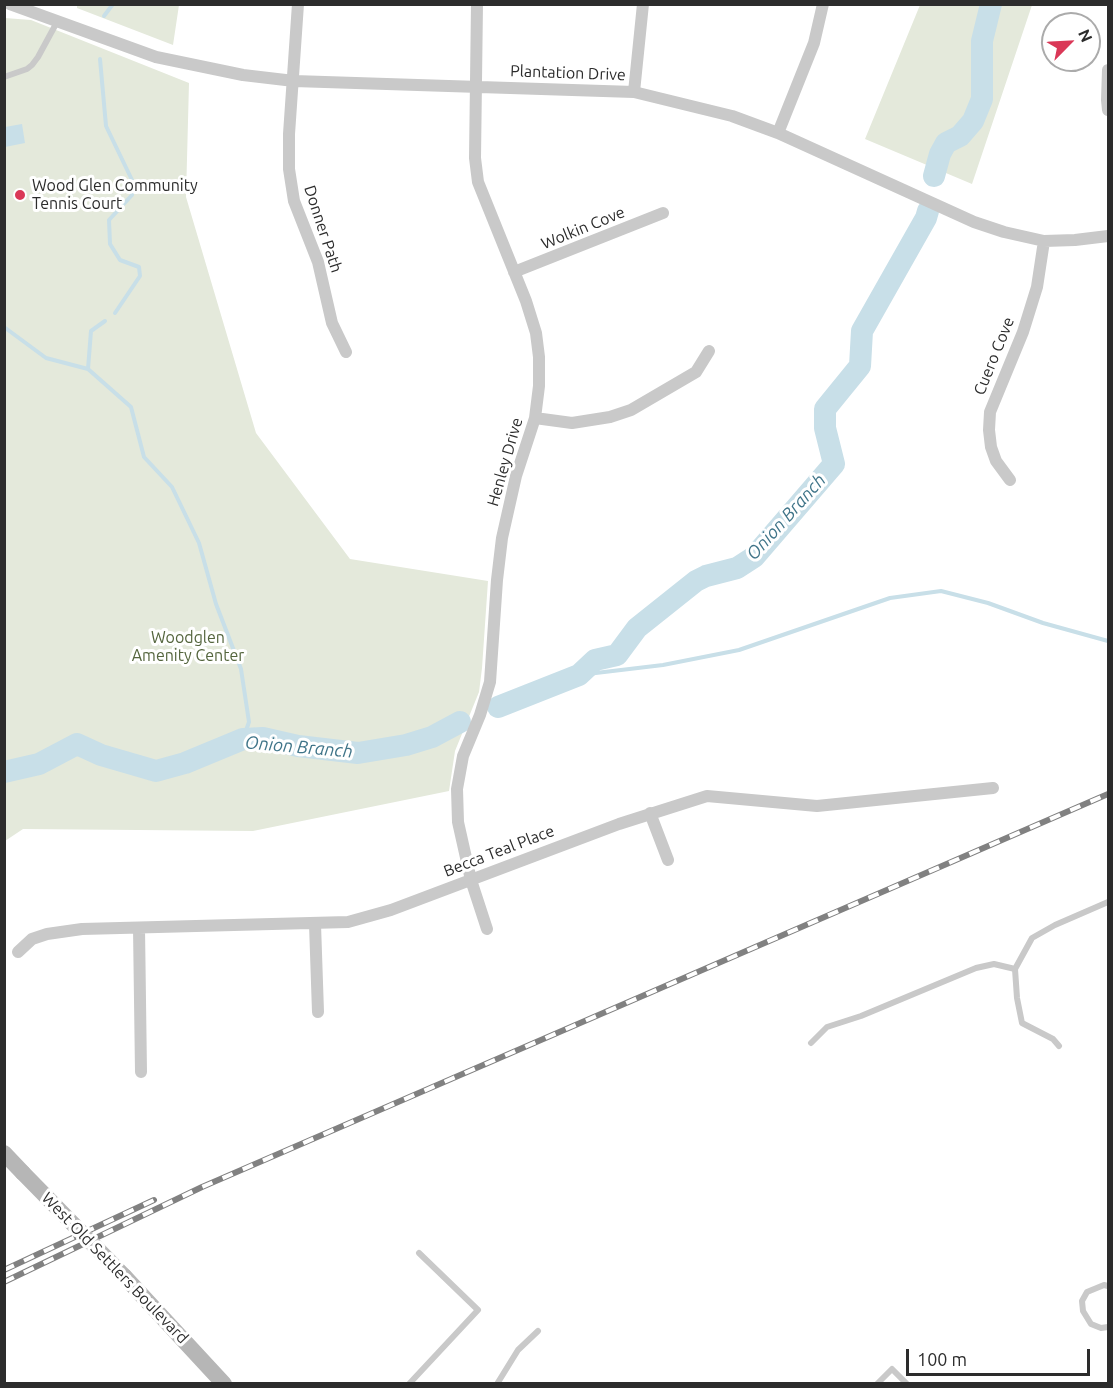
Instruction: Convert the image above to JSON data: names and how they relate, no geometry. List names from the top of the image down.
{
  "streets": {
    "main road": ["West Old Settlers Boulevard"],
    "street": [
      "Plantation Drive",
      "Wolkin Cove",
      "Donner Path",
      "Cuero Cove",
      "Henley Drive",
      "Becca Teal Place"
    ]
  },
  "crossings": [
    ["Plantation Drive", "Donner Path"],
    ["Plantation Drive", "Cuero Cove"],
    ["Plantation Drive", "Henley Drive"],
    ["Wolkin Cove", "Henley Drive"],
    ["Henley Drive", "Becca Teal Place"]
  ],
  "water": ["Onion Branch"],
  "parks": ["Woodglen Amenity Center"],
  "places": ["Wood Glen Community Tennis Court"],
  "scale_bar": "100 m",
  "north": "top right"
}
